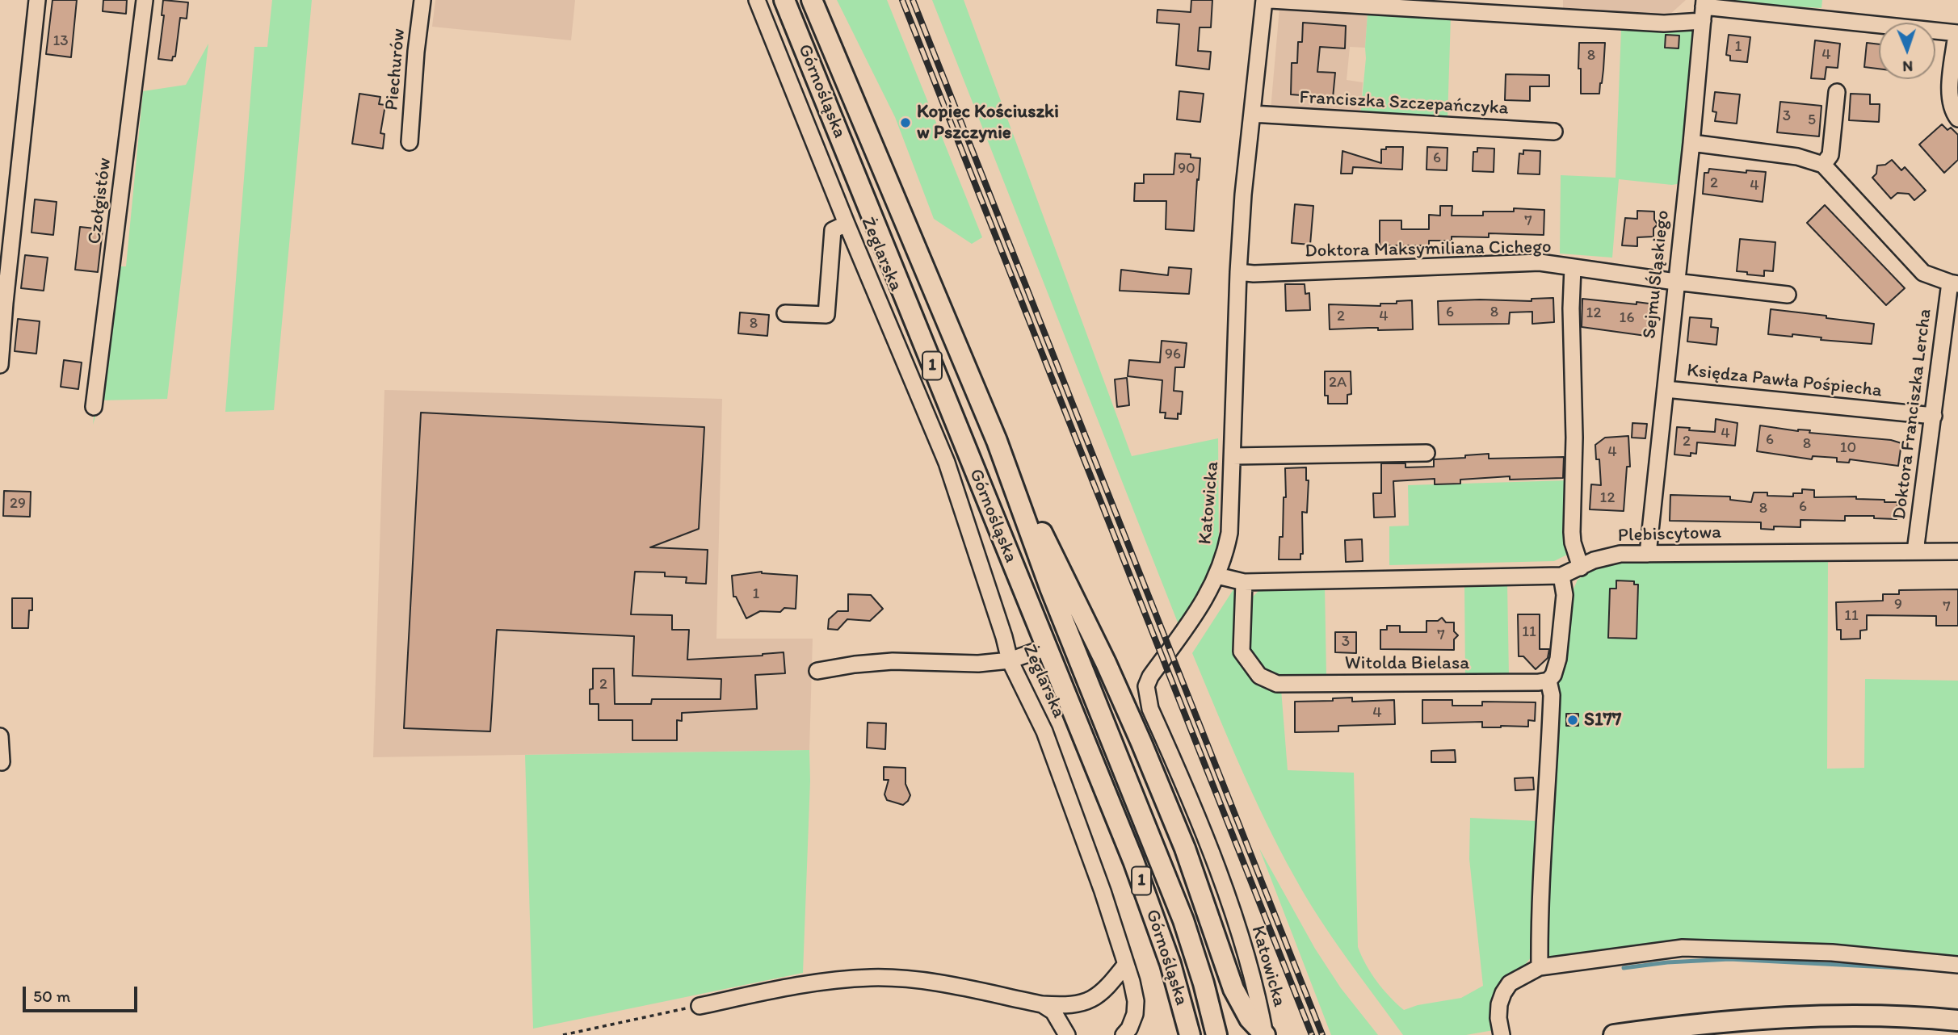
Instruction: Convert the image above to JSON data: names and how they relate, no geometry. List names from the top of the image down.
{
  "streets": {
    "main road": ["Górnośląska", "1"],
    "street": [
      "Piechurów",
      "Franciszka Szczepańczyka",
      "Czołgistów",
      "Doktora Maksymiliana Cichego",
      "Żeglarska",
      "Sejmu Śląskiego",
      "Księdza Pawła Pośpiecha",
      "Doktora Franciszka Lercha",
      "Katowicka",
      "Plebiscytowa",
      "Witolda Bielasa"
    ]
  },
  "crossings": [
    ["Franciszka Szczepańczyka", "Katowicka"],
    ["Doktora Maksymiliana Cichego", "Sejmu Śląskiego"],
    ["Doktora Maksymiliana Cichego", "Katowicka"],
    ["Sejmu Śląskiego", "Księdza Pawła Pośpiecha"],
    ["Sejmu Śląskiego", "Doktora Franciszka Lercha"],
    ["Sejmu Śląskiego", "Plebiscytowa"],
    ["Księdza Pawła Pośpiecha", "Doktora Franciszka Lercha"],
    ["Doktora Franciszka Lercha", "Plebiscytowa"],
    ["Katowicka", "Plebiscytowa"],
    ["Plebiscytowa", "Witolda Bielasa"]
  ],
  "places": ["Kopiec Kościuszki w Pszczynie", "S177"],
  "house_numbers": [
    "13",
    "1",
    "4",
    "8",
    "3",
    "5",
    "6",
    "90",
    "2",
    "4",
    "7",
    "6",
    "8",
    "12",
    "2",
    "4",
    "16",
    "8",
    "96",
    "2A",
    "4",
    "6",
    "2",
    "8",
    "10",
    "4",
    "12",
    "29",
    "6",
    "8",
    "1",
    "9",
    "7",
    "11",
    "11",
    "7",
    "3",
    "2",
    "4"
  ],
  "scale_bar": "50 m",
  "north": "bottom"
}
